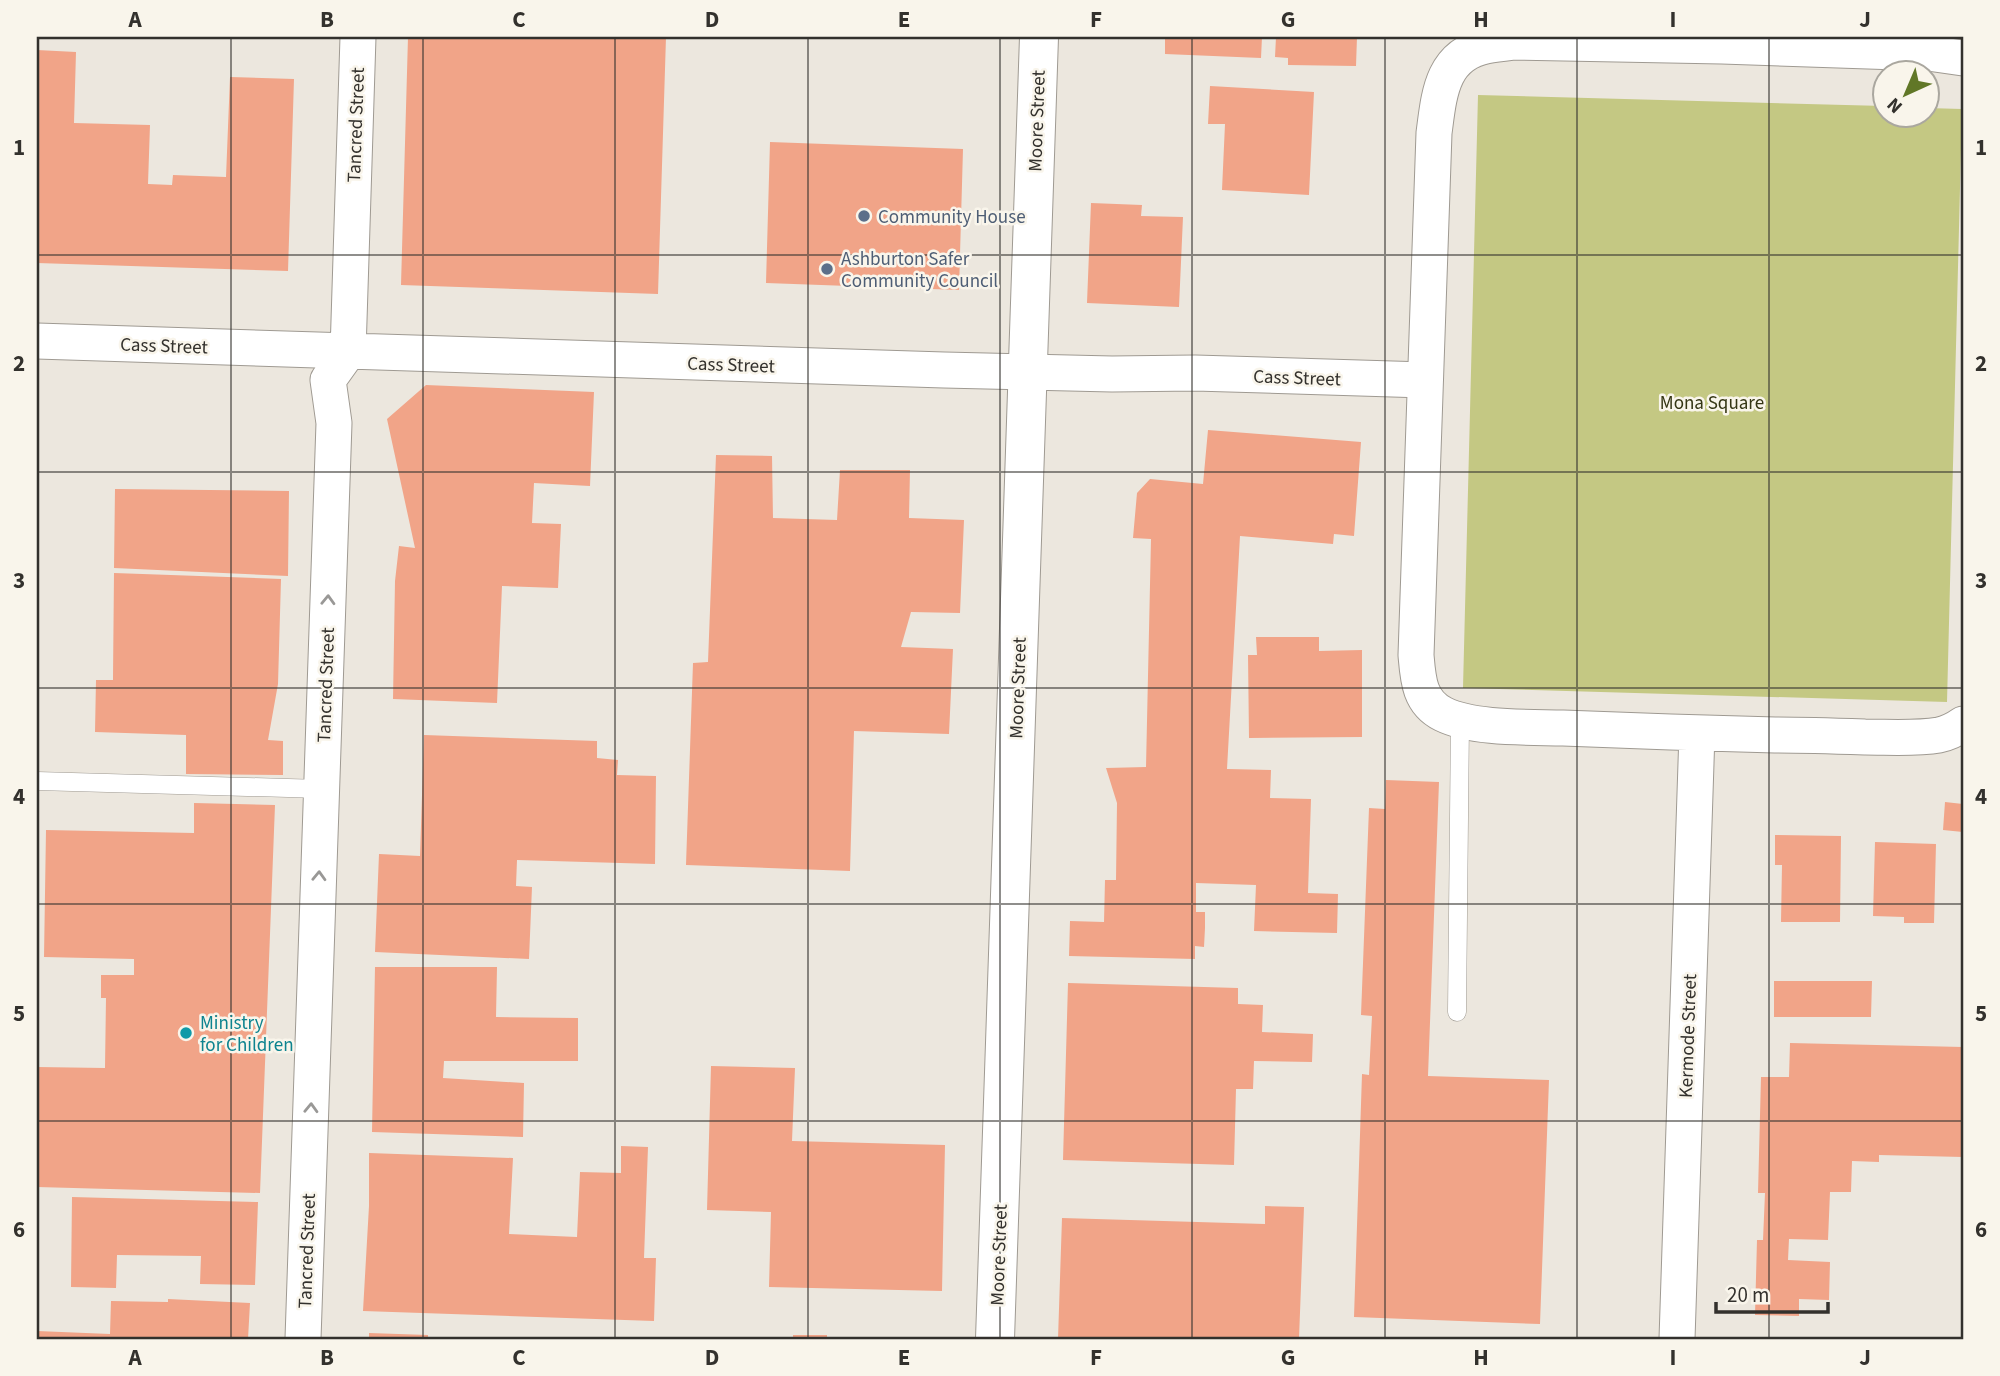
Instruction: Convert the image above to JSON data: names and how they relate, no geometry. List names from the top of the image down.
{
  "streets": {
    "street": [
      "Moore Street",
      "Tancred Street",
      "Cass Street",
      "Kermode Street"
    ]
  },
  "crossings": [
    ["Moore Street", "Cass Street"],
    ["Tancred Street", "Cass Street"]
  ],
  "one_way": ["Tancred Street"],
  "parks": ["Mona Square"],
  "places": ["Community House", "Ashburton Safer Community Council", "Ministry for Children"],
  "scale_bar": "20 m",
  "north": "bottom left",
  "grid": {
    "columns": [
      "A",
      "B",
      "C",
      "D",
      "E",
      "F",
      "G",
      "H",
      "I",
      "J"
    ],
    "rows": [
      "1",
      "2",
      "3",
      "4",
      "5",
      "6"
    ]
  }
}
